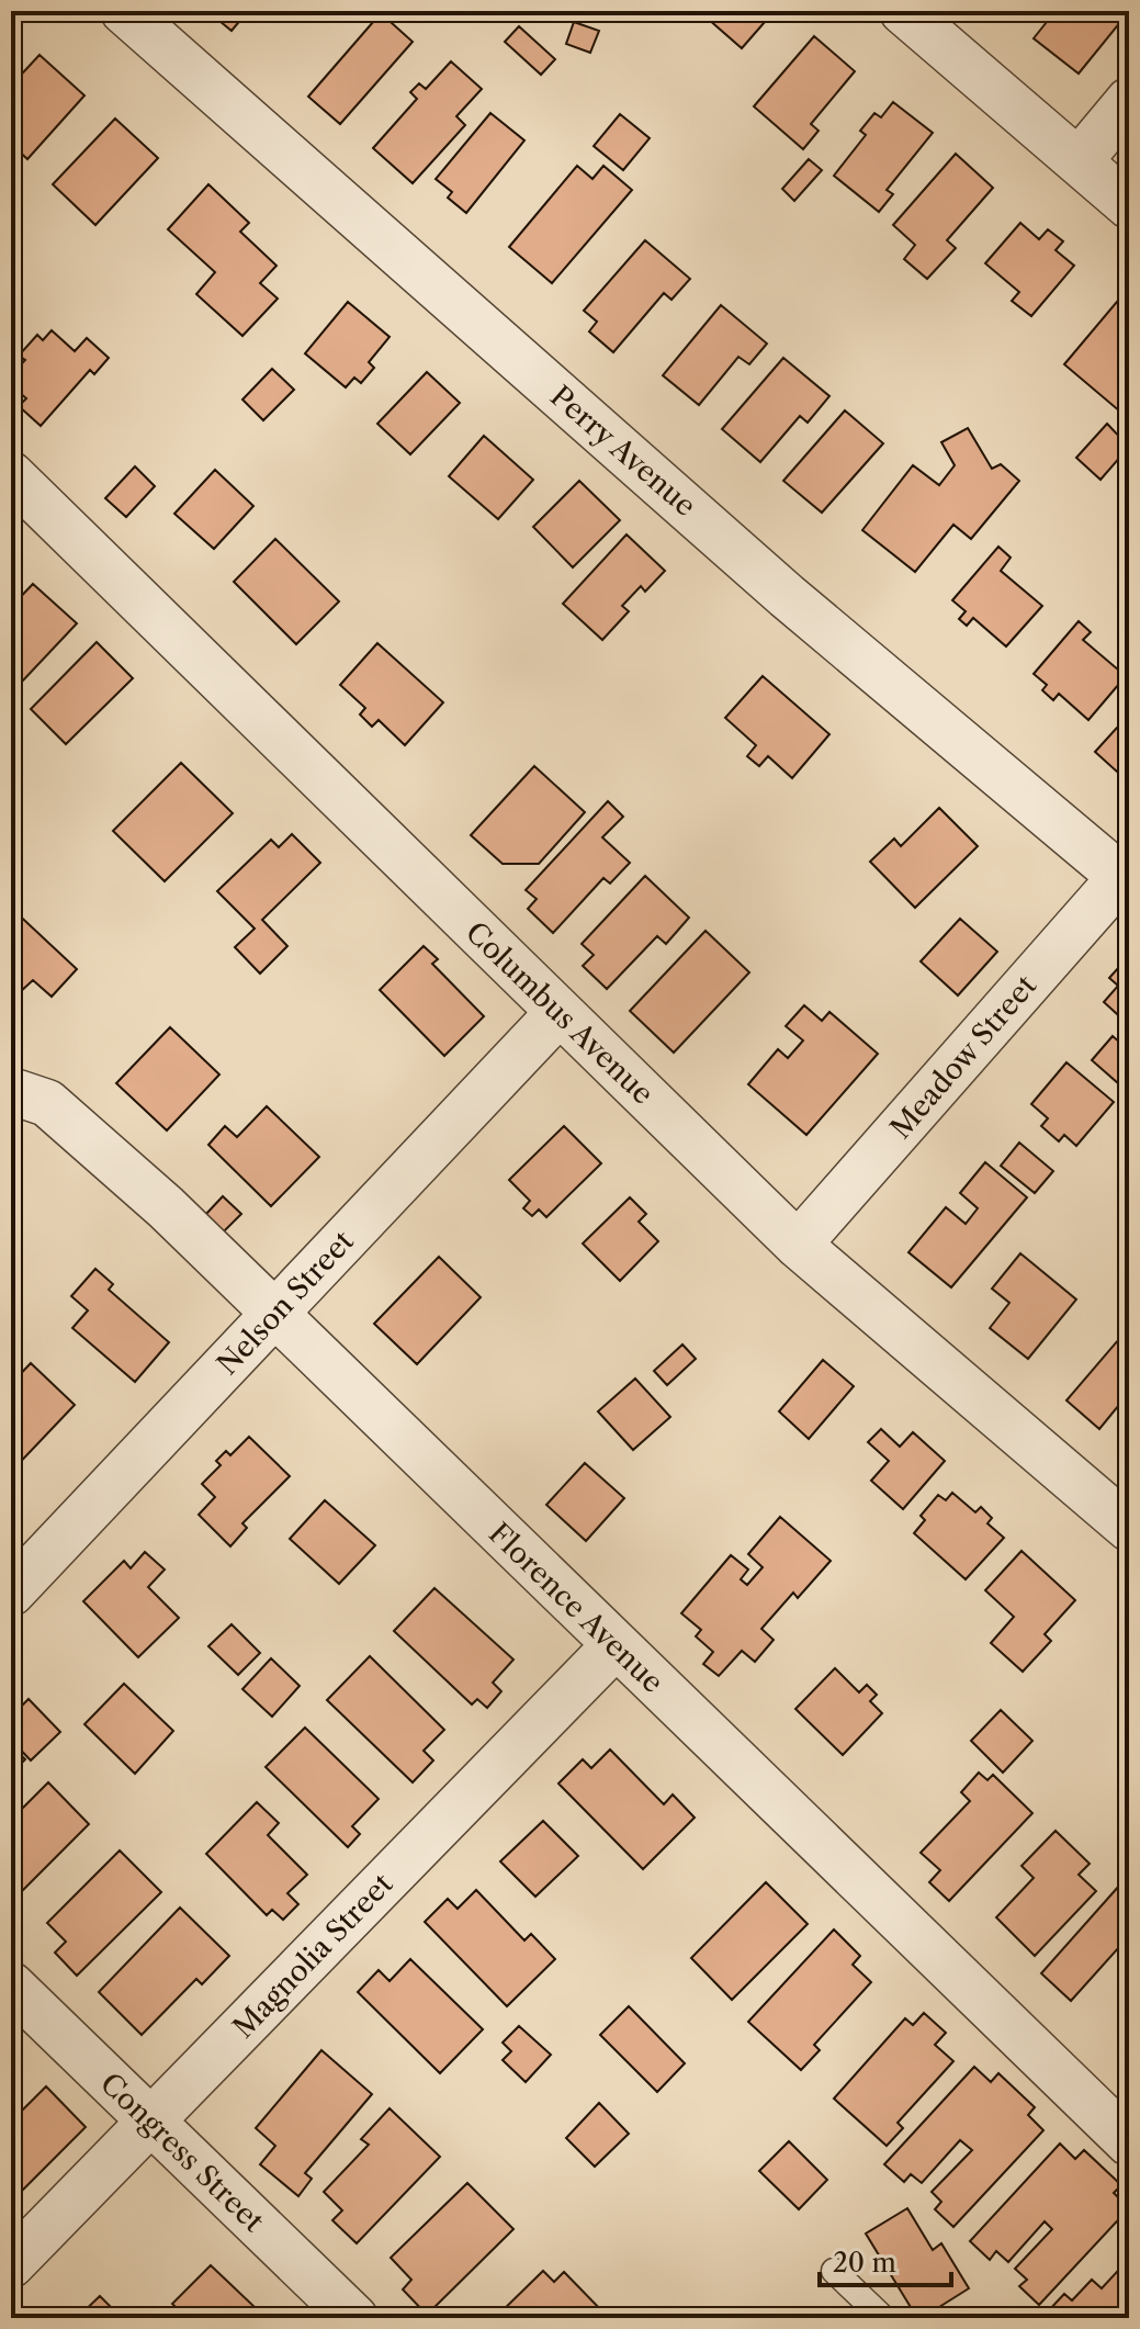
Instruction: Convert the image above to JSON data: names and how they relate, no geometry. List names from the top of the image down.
{
  "streets": {
    "street": [
      "Perry Avenue",
      "Columbus Avenue",
      "Meadow Street",
      "Nelson Street",
      "Florence Avenue",
      "Magnolia Street",
      "Congress Street"
    ]
  },
  "crossings": [
    ["Perry Avenue", "Meadow Street"],
    ["Columbus Avenue", "Meadow Street"],
    ["Columbus Avenue", "Nelson Street"],
    ["Nelson Street", "Florence Avenue"],
    ["Florence Avenue", "Magnolia Street"],
    ["Magnolia Street", "Congress Street"]
  ],
  "scale_bar": "20 m"
}
